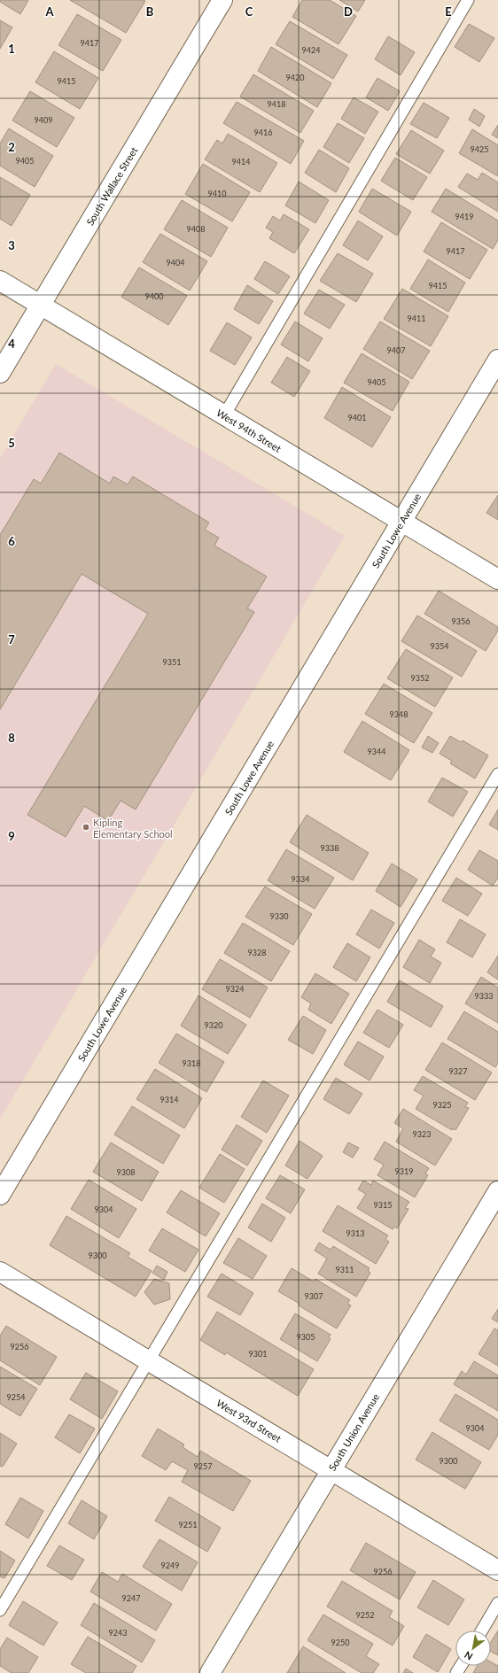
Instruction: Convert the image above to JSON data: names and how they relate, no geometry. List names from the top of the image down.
{
  "streets": {
    "street": [
      "South Wallace Street",
      "West 94th Street",
      "South Lowe Avenue",
      "West 93rd Street",
      "South Union Avenue"
    ]
  },
  "crossings": [
    ["South Wallace Street", "West 94th Street"],
    ["West 94th Street", "South Lowe Avenue"],
    ["West 93rd Street", "South Union Avenue"]
  ],
  "places": ["Kipling Elementary School"],
  "house_numbers": [
    "9417",
    "9424",
    "9420",
    "9415",
    "9418",
    "9409",
    "9416",
    "9425",
    "9405",
    "9414",
    "9410",
    "9419",
    "9408",
    "9417",
    "9404",
    "9415",
    "9400",
    "9411",
    "9407",
    "9405",
    "9401",
    "9356",
    "9354",
    "9351",
    "9352",
    "9348",
    "9344",
    "9338",
    "9334",
    "9330",
    "9328",
    "9324",
    "9333",
    "9320",
    "9318",
    "9327",
    "9314",
    "9325",
    "9323",
    "9319",
    "9308",
    "9315",
    "9304",
    "9313",
    "9300",
    "9311",
    "9307",
    "9305",
    "9256",
    "9301",
    "9254",
    "9304",
    "9300",
    "9257",
    "9251",
    "9249",
    "9256",
    "9247",
    "9252",
    "9243",
    "9250"
  ],
  "north": "bottom left",
  "grid": {
    "columns": [
      "A",
      "B",
      "C",
      "D",
      "E"
    ],
    "rows": [
      "1",
      "2",
      "3",
      "4",
      "5",
      "6",
      "7",
      "8",
      "9"
    ]
  }
}
